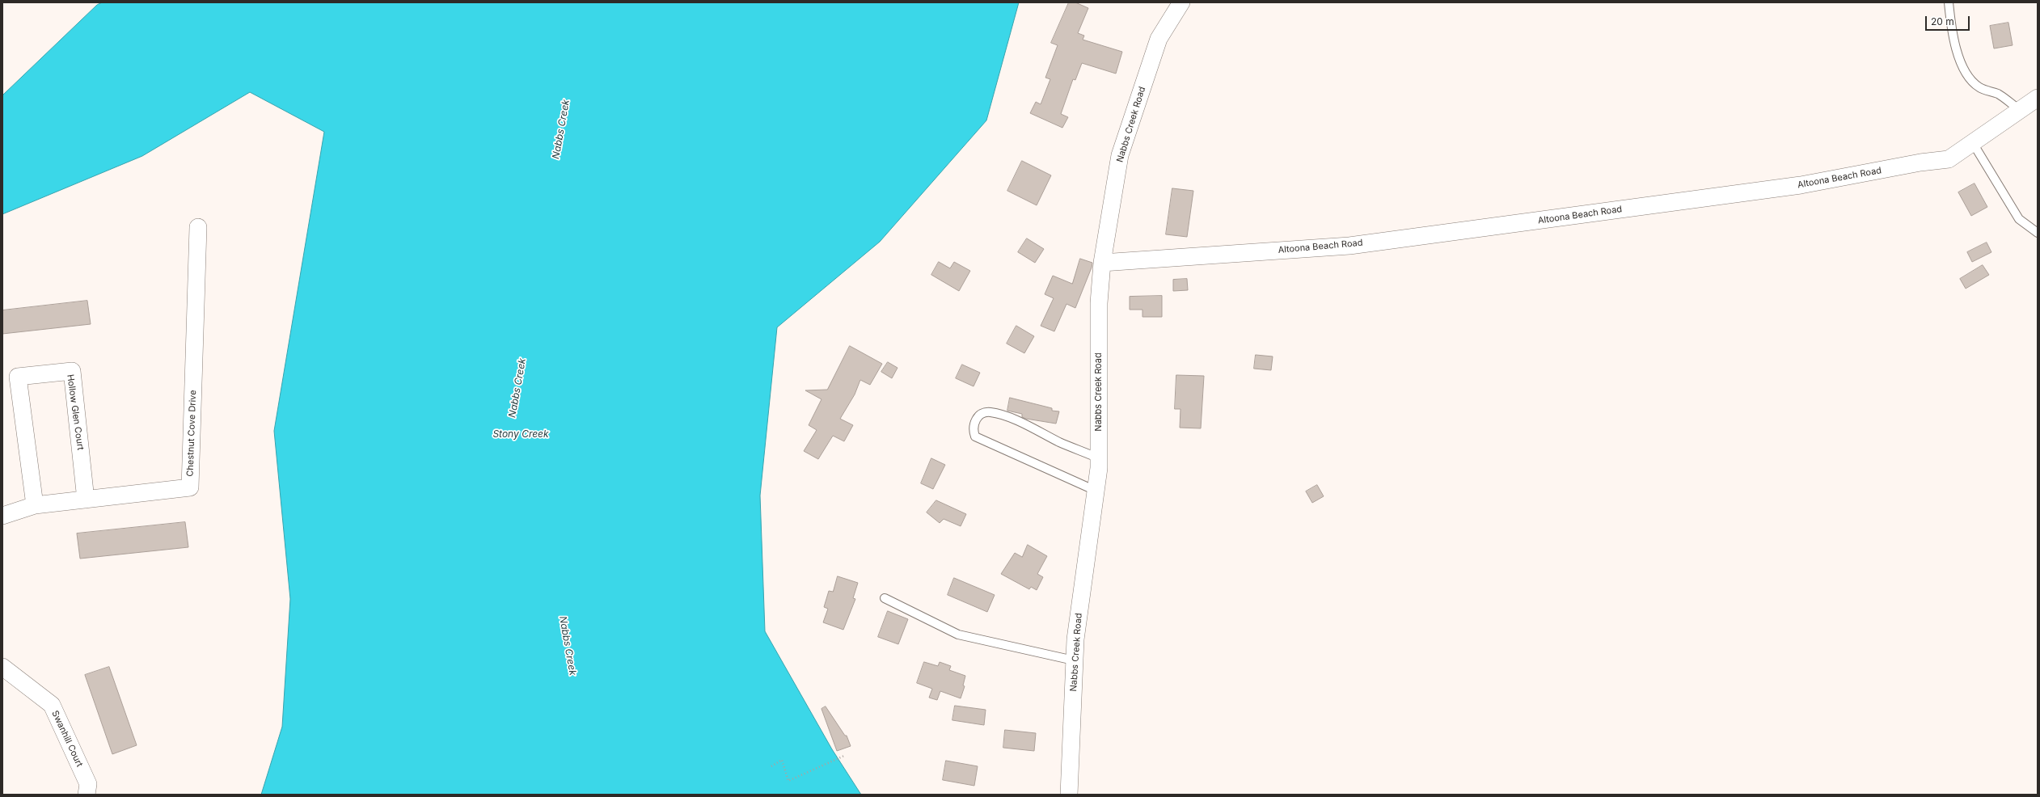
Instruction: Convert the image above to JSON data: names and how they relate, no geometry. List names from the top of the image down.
{
  "streets": {
    "street": [
      "Nabbs Creek Road",
      "Altoona Beach Road",
      "Hollow Glen Court",
      "Chestnut Cove Drive",
      "Swanhill Court"
    ]
  },
  "crossings": [
    ["Nabbs Creek Road", "Altoona Beach Road"],
    ["Hollow Glen Court", "Chestnut Cove Drive"]
  ],
  "water": ["Nabbs Creek", "Stony Creek"],
  "scale_bar": "20 m"
}
